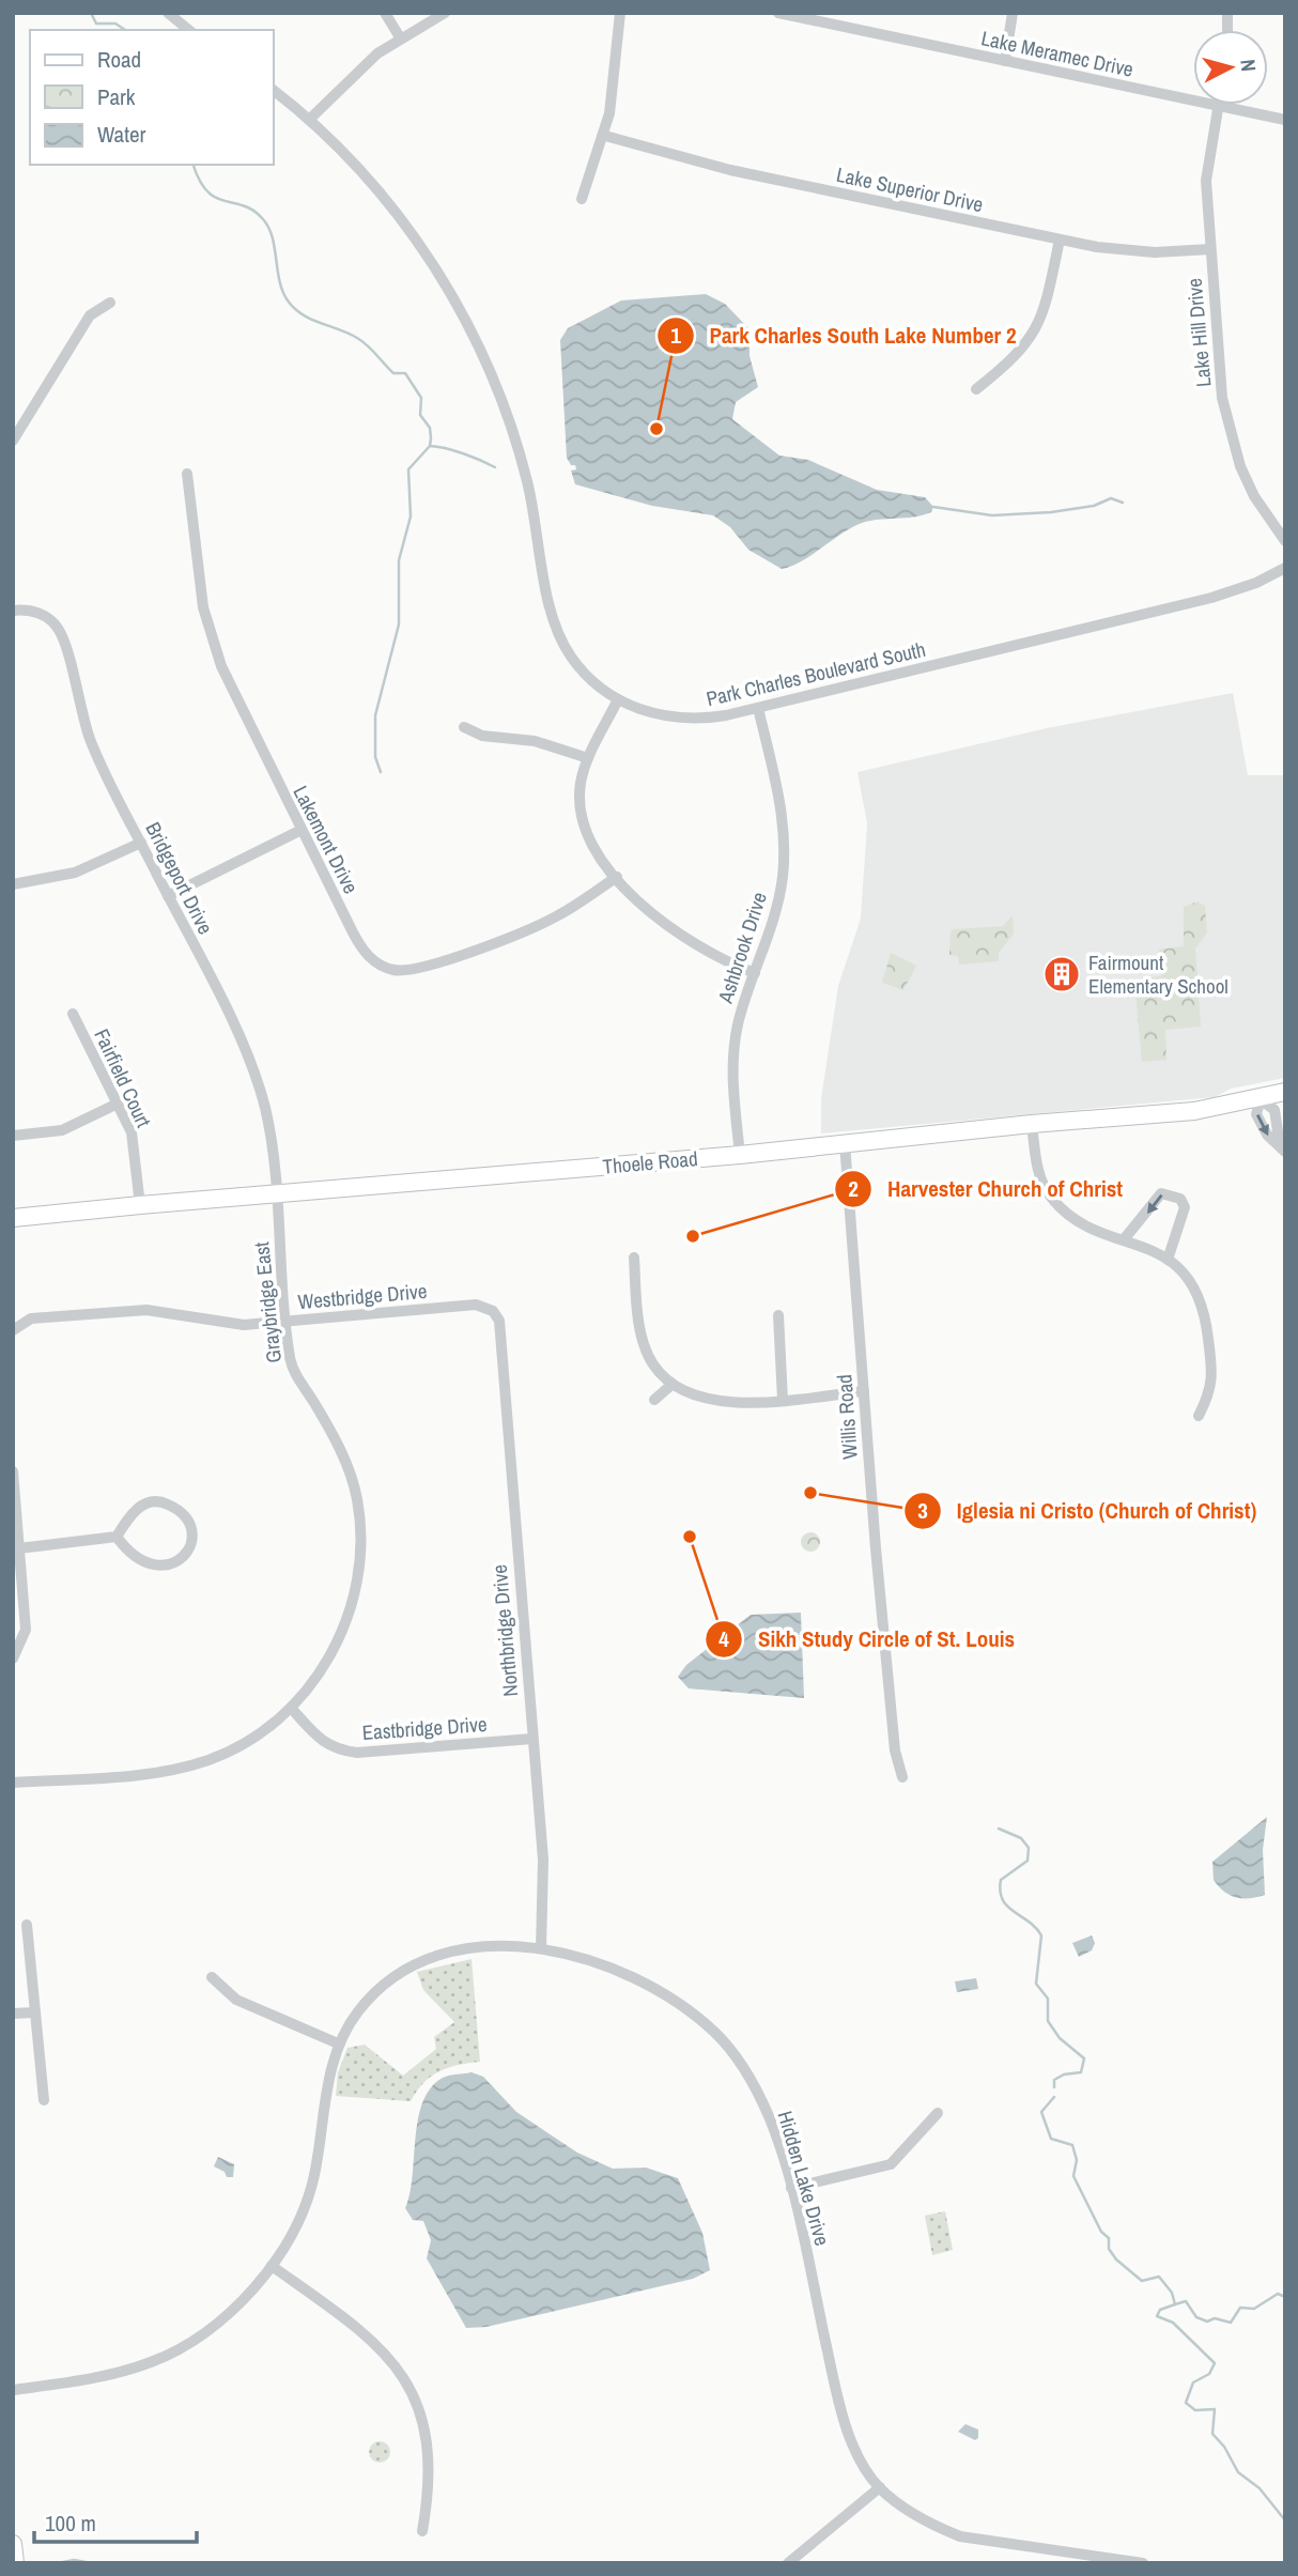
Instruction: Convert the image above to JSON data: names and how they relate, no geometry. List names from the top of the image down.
{
  "streets": {
    "main road": ["Thoele Road"],
    "street": [
      "Lake Meramec Drive",
      "Lake Superior Drive",
      "Lake Hill Drive",
      "Park Charles Boulevard South",
      "Lakemont Drive",
      "Bridgeport Drive",
      "Ashbrook Drive",
      "Fairfield Court",
      "Westbridge Drive",
      "Graybridge East",
      "Willis Road",
      "Northbridge Drive",
      "Eastbridge Drive",
      "Hidden Lake Drive"
    ]
  },
  "crossings": [
    ["Lake Meramec Drive", "Lake Hill Drive"],
    ["Lake Superior Drive", "Lake Hill Drive"],
    ["Park Charles Boulevard South", "Ashbrook Drive"],
    ["Bridgeport Drive", "Thoele Road"],
    ["Bridgeport Drive", "Graybridge East"],
    ["Ashbrook Drive", "Thoele Road"],
    ["Fairfield Court", "Thoele Road"],
    ["Thoele Road", "Graybridge East"],
    ["Thoele Road", "Willis Road"],
    ["Westbridge Drive", "Graybridge East"],
    ["Westbridge Drive", "Northbridge Drive"],
    ["Graybridge East", "Eastbridge Drive"],
    ["Northbridge Drive", "Eastbridge Drive"],
    ["Northbridge Drive", "Hidden Lake Drive"]
  ],
  "places": {
    "other": [
      "Park Charles South Lake Number 2",
      "Harvester Church of Christ",
      "Iglesia ni Cristo (Church of Christ)",
      "Sikh Study Circle of St. Louis"
    ],
    "building": ["Fairmount Elementary School"]
  },
  "legend": ["Road", "Park", "Water"],
  "scale_bar": "100 m",
  "north": "right"
}
